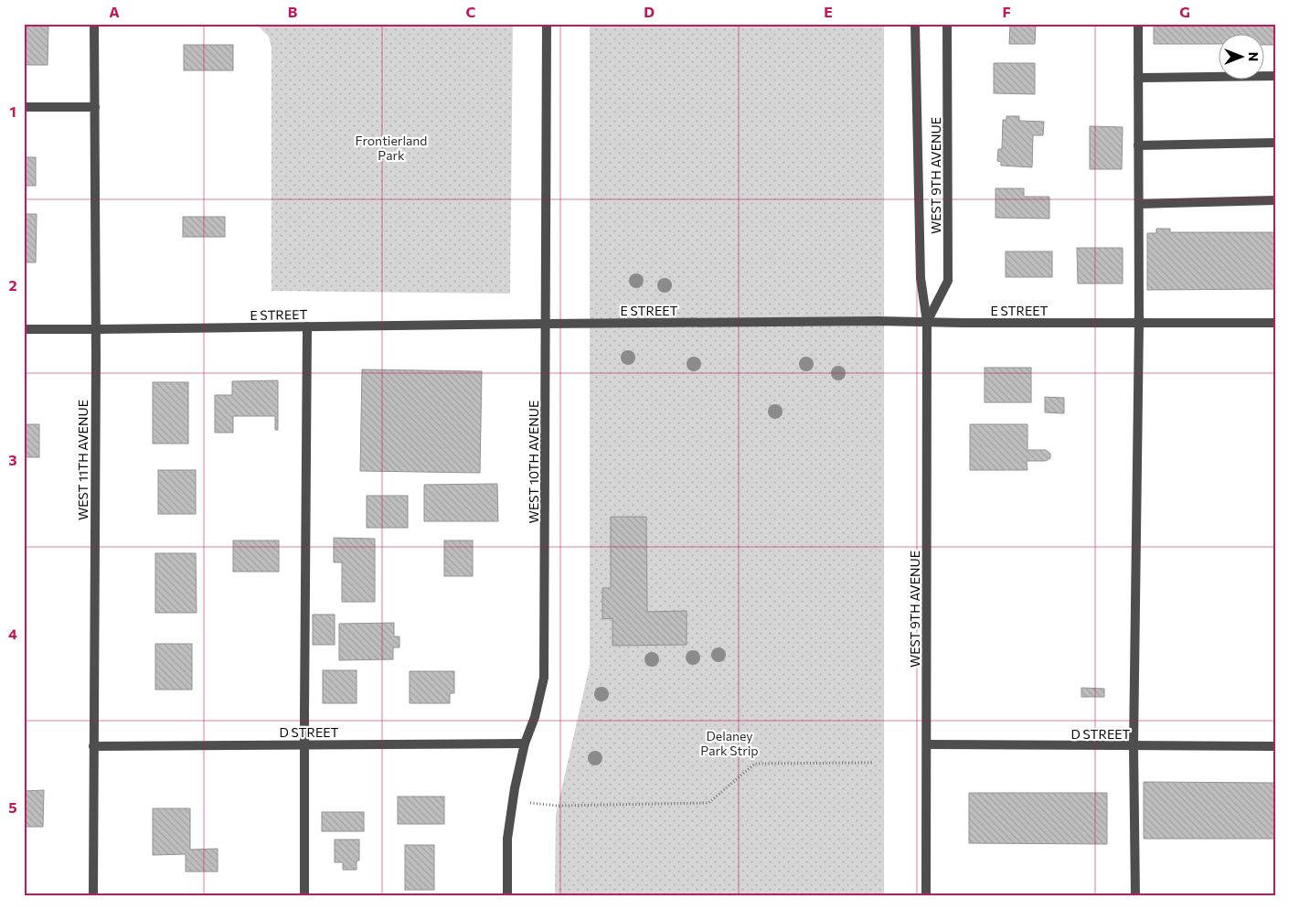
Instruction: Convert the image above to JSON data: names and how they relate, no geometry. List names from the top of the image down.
{
  "streets": {
    "street": [
      "WEST 9TH AVENUE",
      "E STREET",
      "WEST 11TH AVENUE",
      "WEST 10TH AVENUE",
      "D STREET"
    ]
  },
  "crossings": [
    ["WEST 9TH AVENUE", "E STREET"],
    ["WEST 9TH AVENUE", "D STREET"],
    ["E STREET", "WEST 11TH AVENUE"],
    ["E STREET", "WEST 10TH AVENUE"],
    ["WEST 11TH AVENUE", "D STREET"],
    ["WEST 10TH AVENUE", "D STREET"]
  ],
  "parks": ["Frontierland Park", "Delaney Park Strip"],
  "north": "right",
  "grid": {
    "columns": [
      "A",
      "B",
      "C",
      "D",
      "E",
      "F",
      "G"
    ],
    "rows": [
      "1",
      "2",
      "3",
      "4",
      "5"
    ]
  }
}
